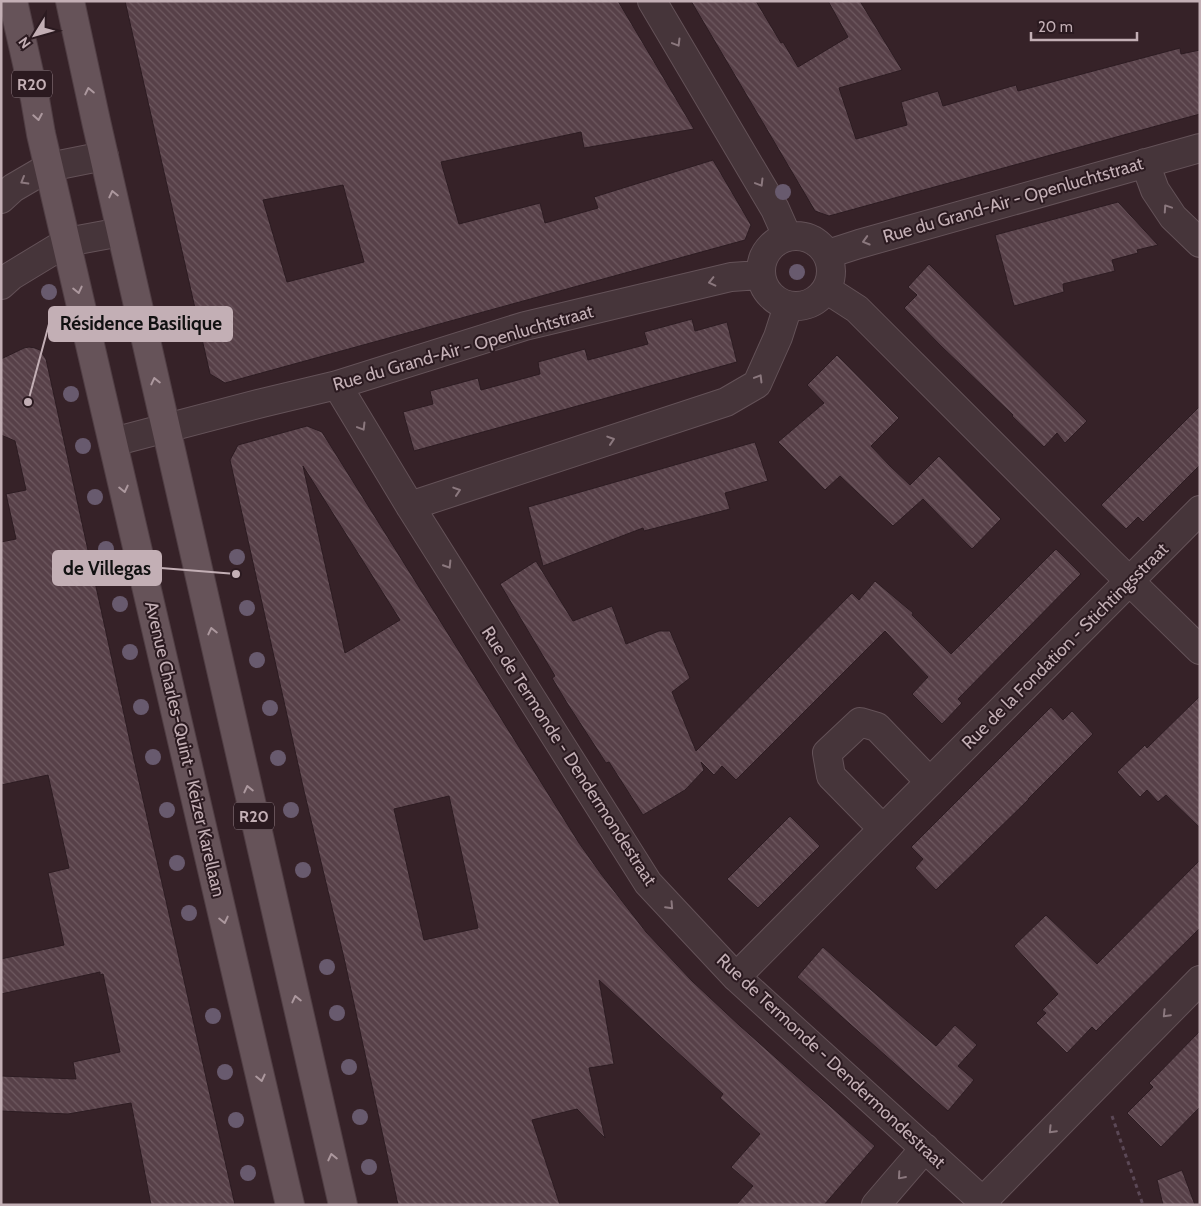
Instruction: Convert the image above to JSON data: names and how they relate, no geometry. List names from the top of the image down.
{
  "streets": {
    "main road": ["R20", "Avenue Charles-Quint - Keizer Karellaan"],
    "street": ["Rue du Grand-Air - Openluchtstraat", "Rue de la Fondation - Stichtingsstraat", "Rue de Termonde - Dendermondestraat"]
  },
  "crossings": [
    ["R20", "Rue du Grand-Air - Openluchtstraat"],
    ["Rue du Grand-Air - Openluchtstraat", "Avenue Charles-Quint - Keizer Karellaan"],
    ["Rue du Grand-Air - Openluchtstraat", "Rue de Termonde - Dendermondestraat"],
    ["Rue de la Fondation - Stichtingsstraat", "Rue de Termonde - Dendermondestraat"]
  ],
  "one_way": ["Rue de Termonde - Dendermondestraat"],
  "places": ["Résidence Basilique", "de Villegas"],
  "scale_bar": "20 m",
  "north": "bottom left"
}
